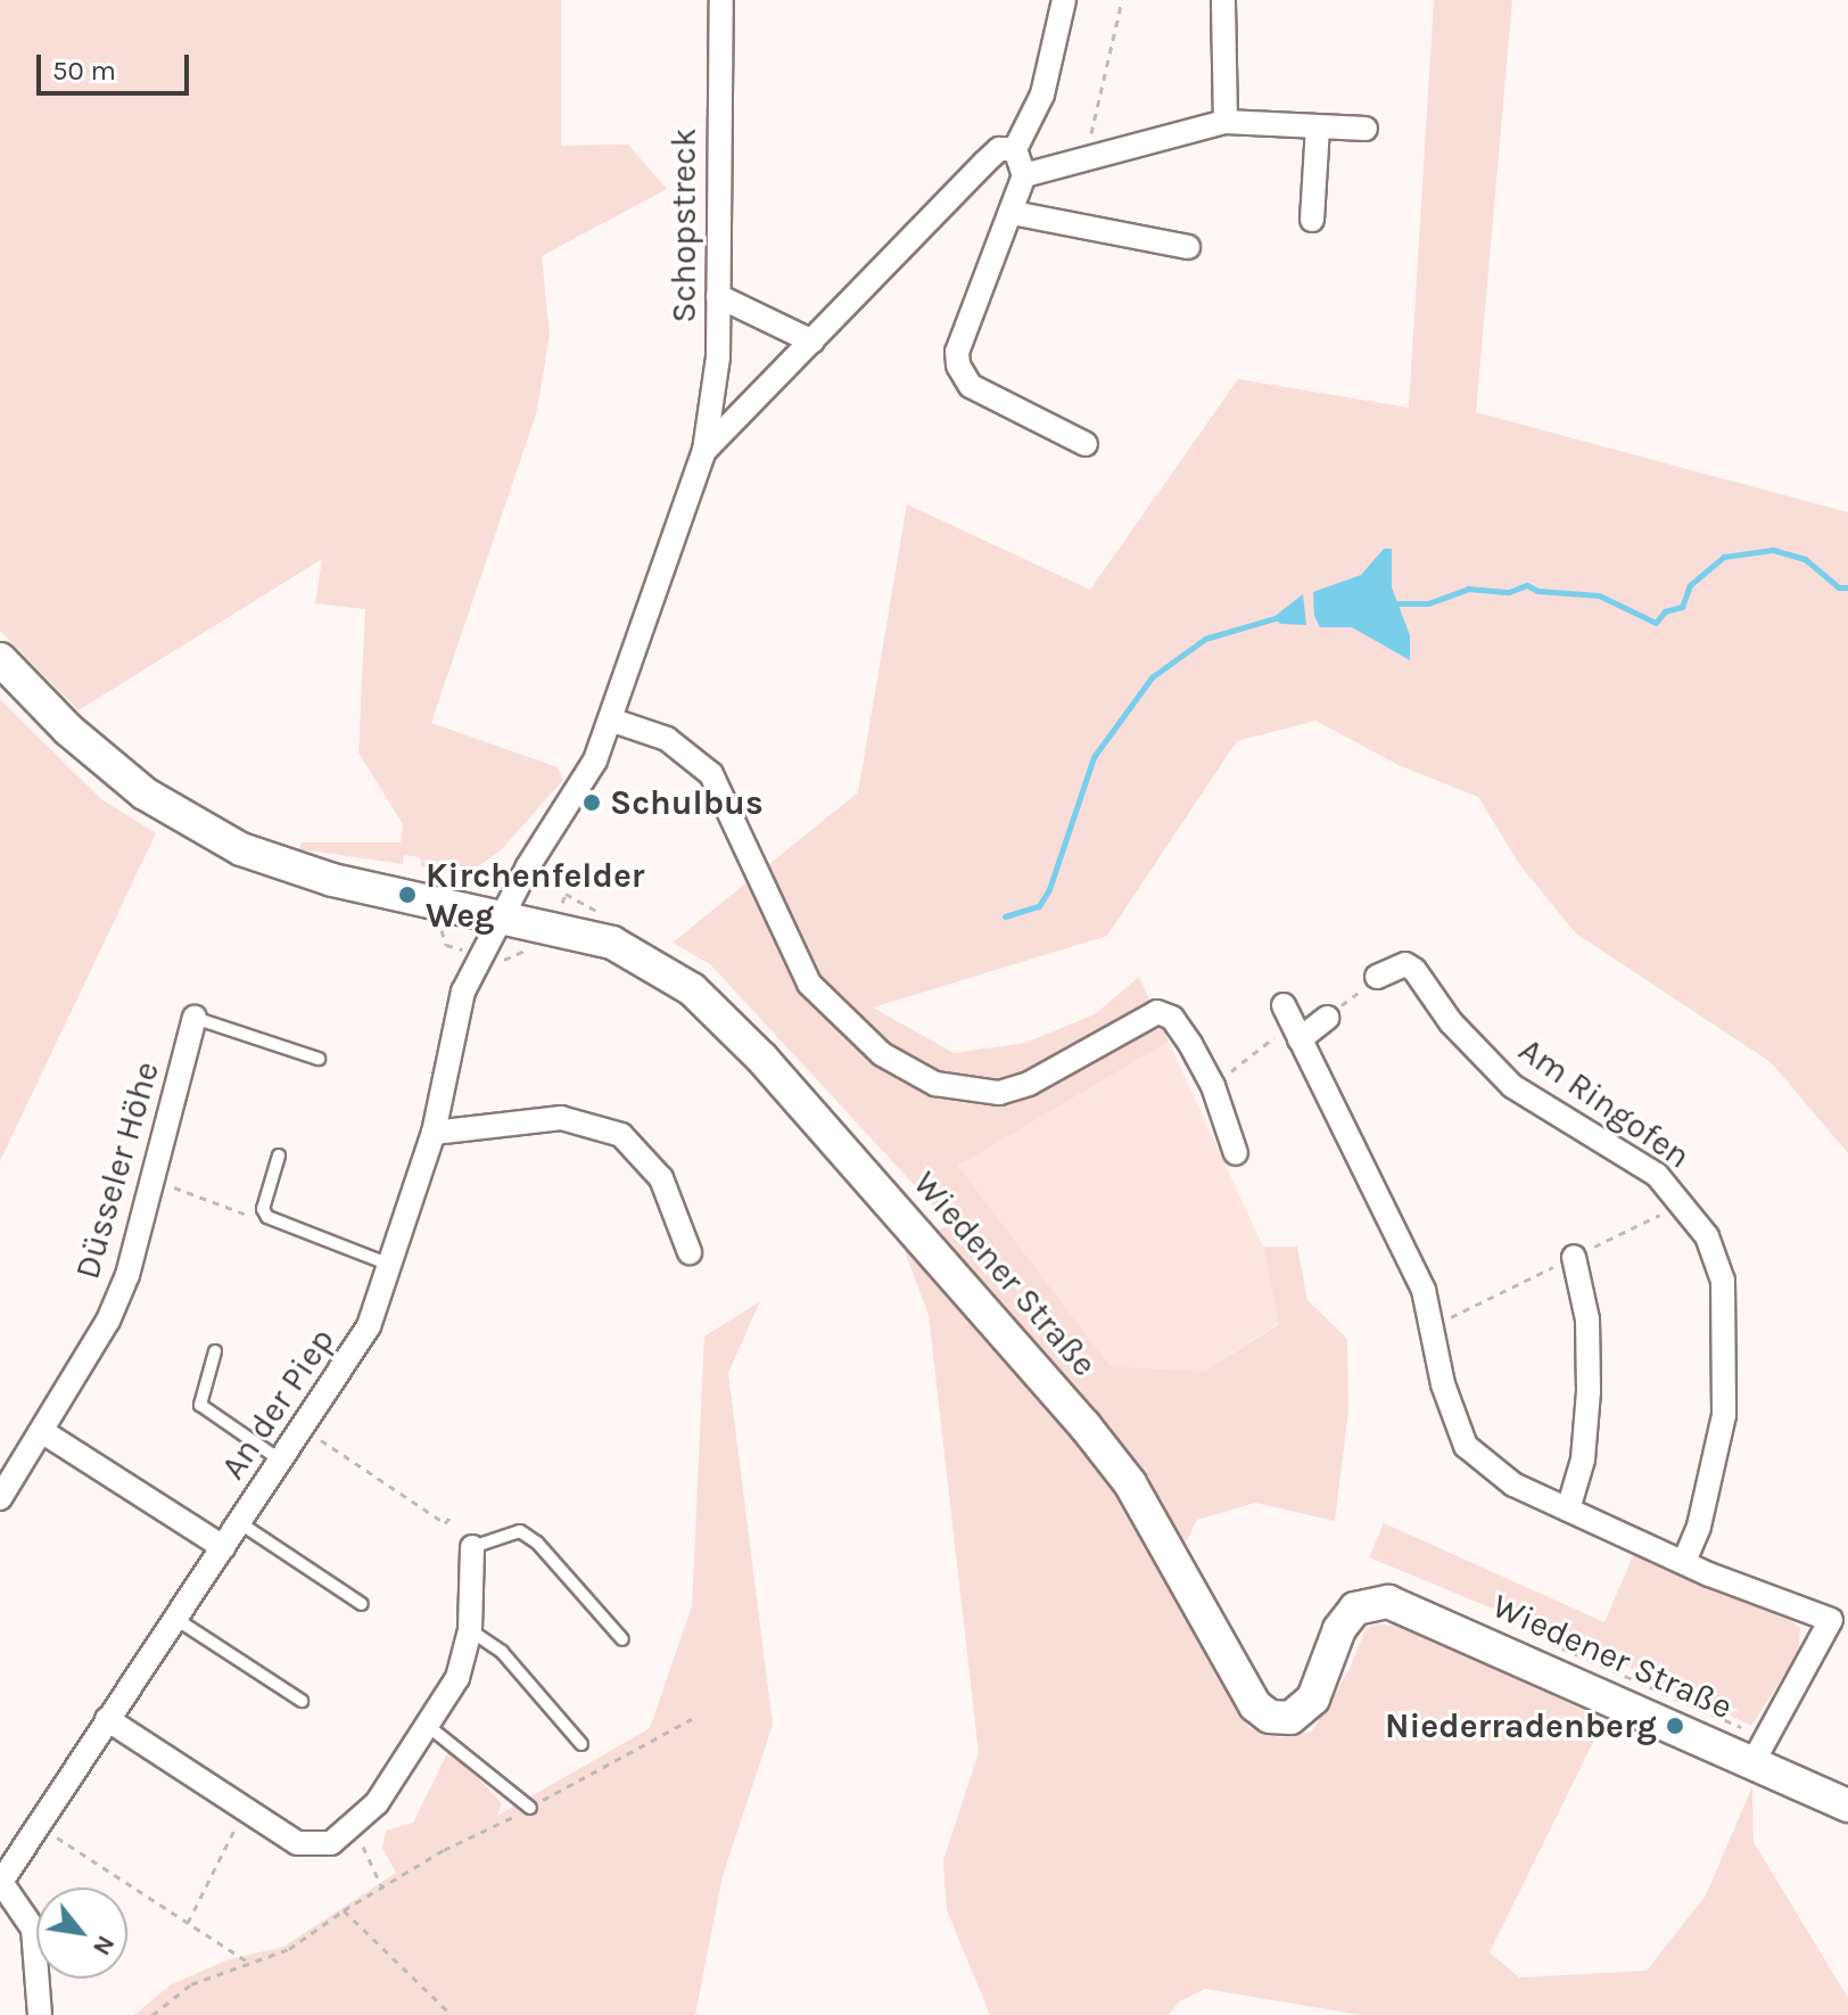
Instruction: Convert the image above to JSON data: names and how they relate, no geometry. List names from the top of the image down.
{
  "streets": {
    "main road": ["Wiedener Straße"],
    "street": [
      "Schopstreck",
      "Am Ringofen",
      "Düsseler Höhe",
      "An der Piep"
    ]
  },
  "crossings": [
    ["Wiedener Straße", "An der Piep"]
  ],
  "places": ["Schulbus", "Kirchenfelder Weg", "Niederradenberg"],
  "scale_bar": "50 m",
  "north": "bottom right"
}
